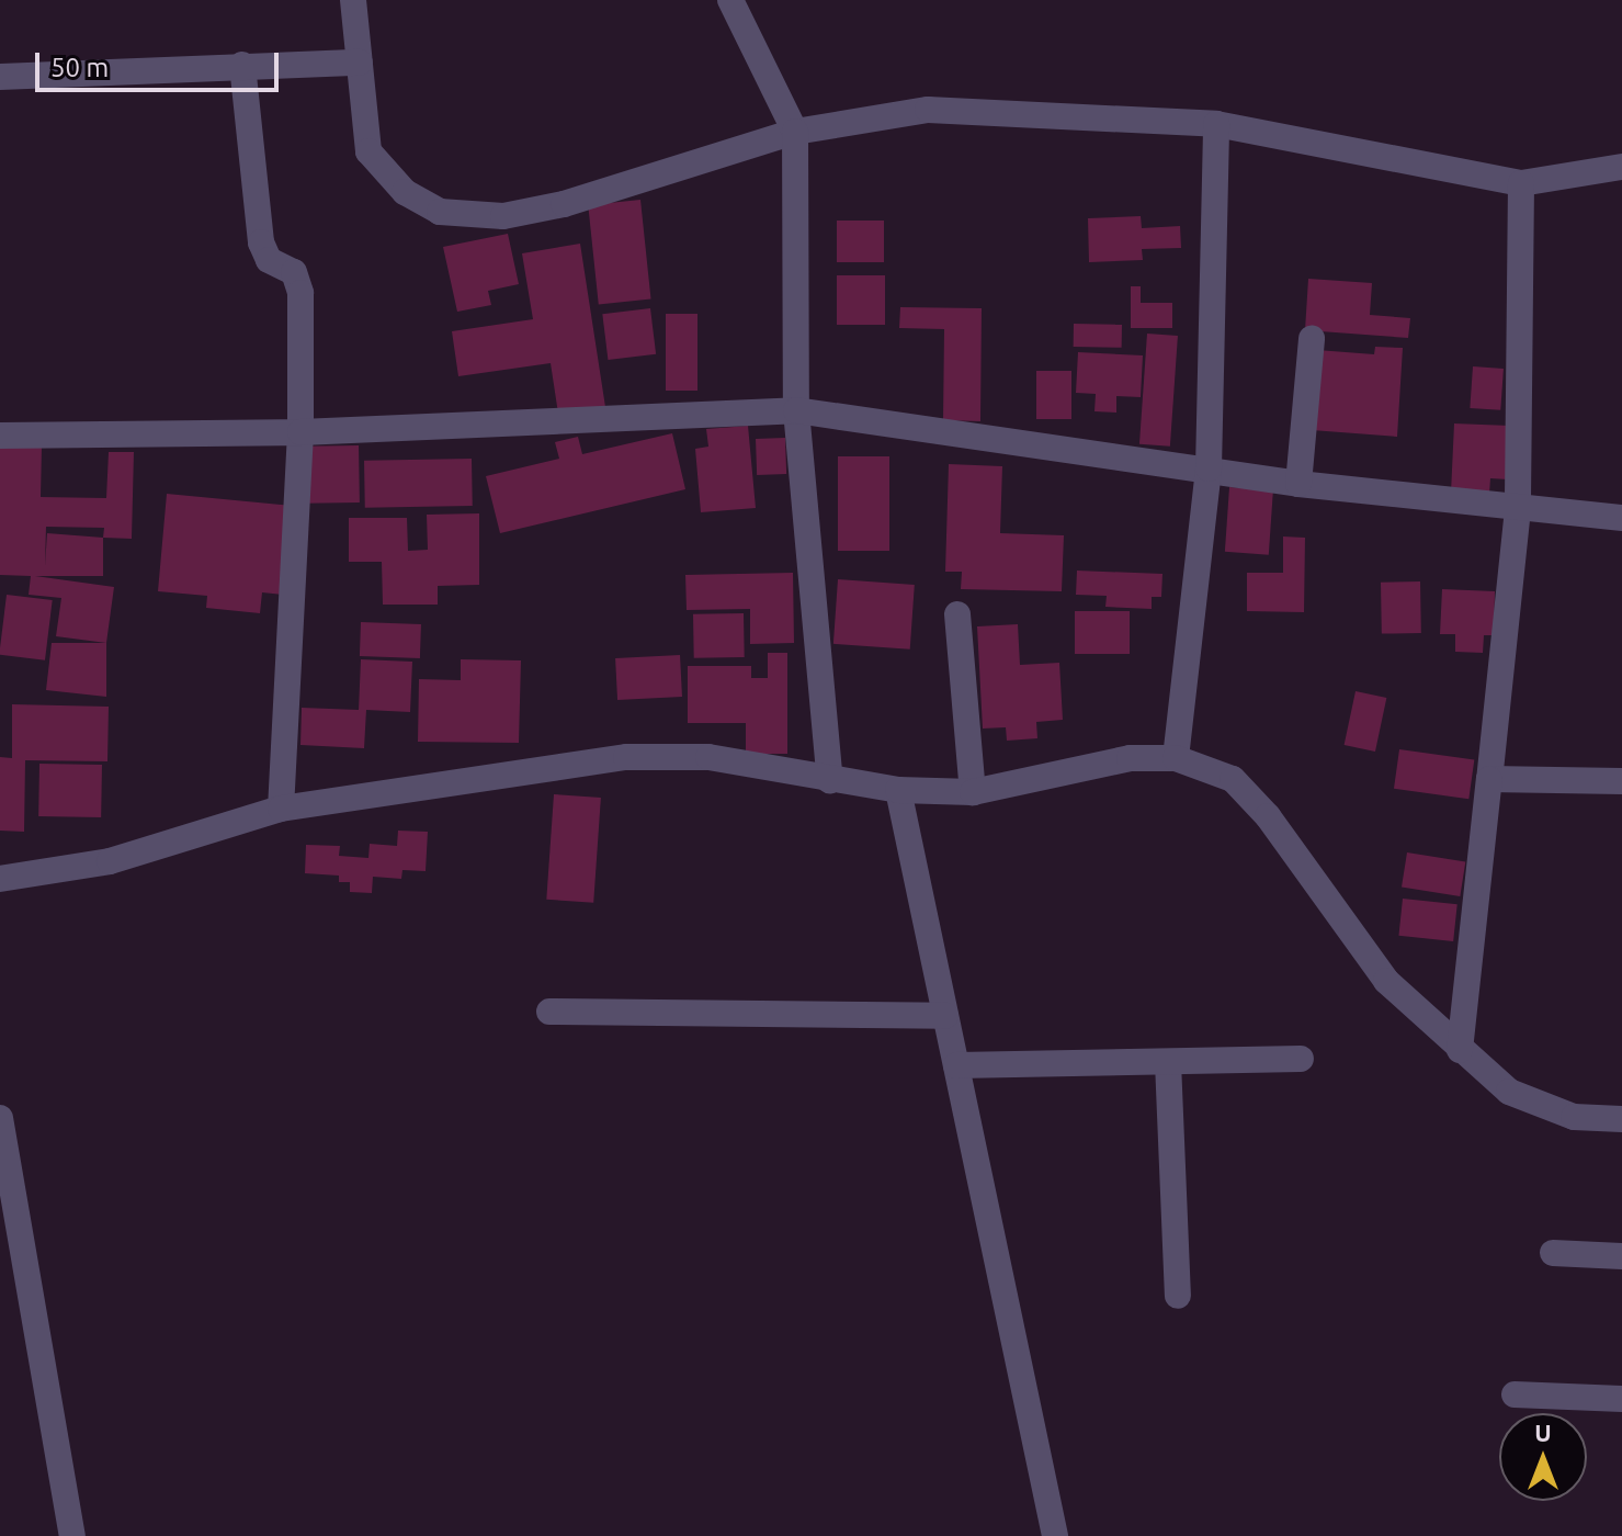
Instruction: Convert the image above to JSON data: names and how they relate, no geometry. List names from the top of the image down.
{
  "scale_bar": "50 m",
  "north": "top"
}
